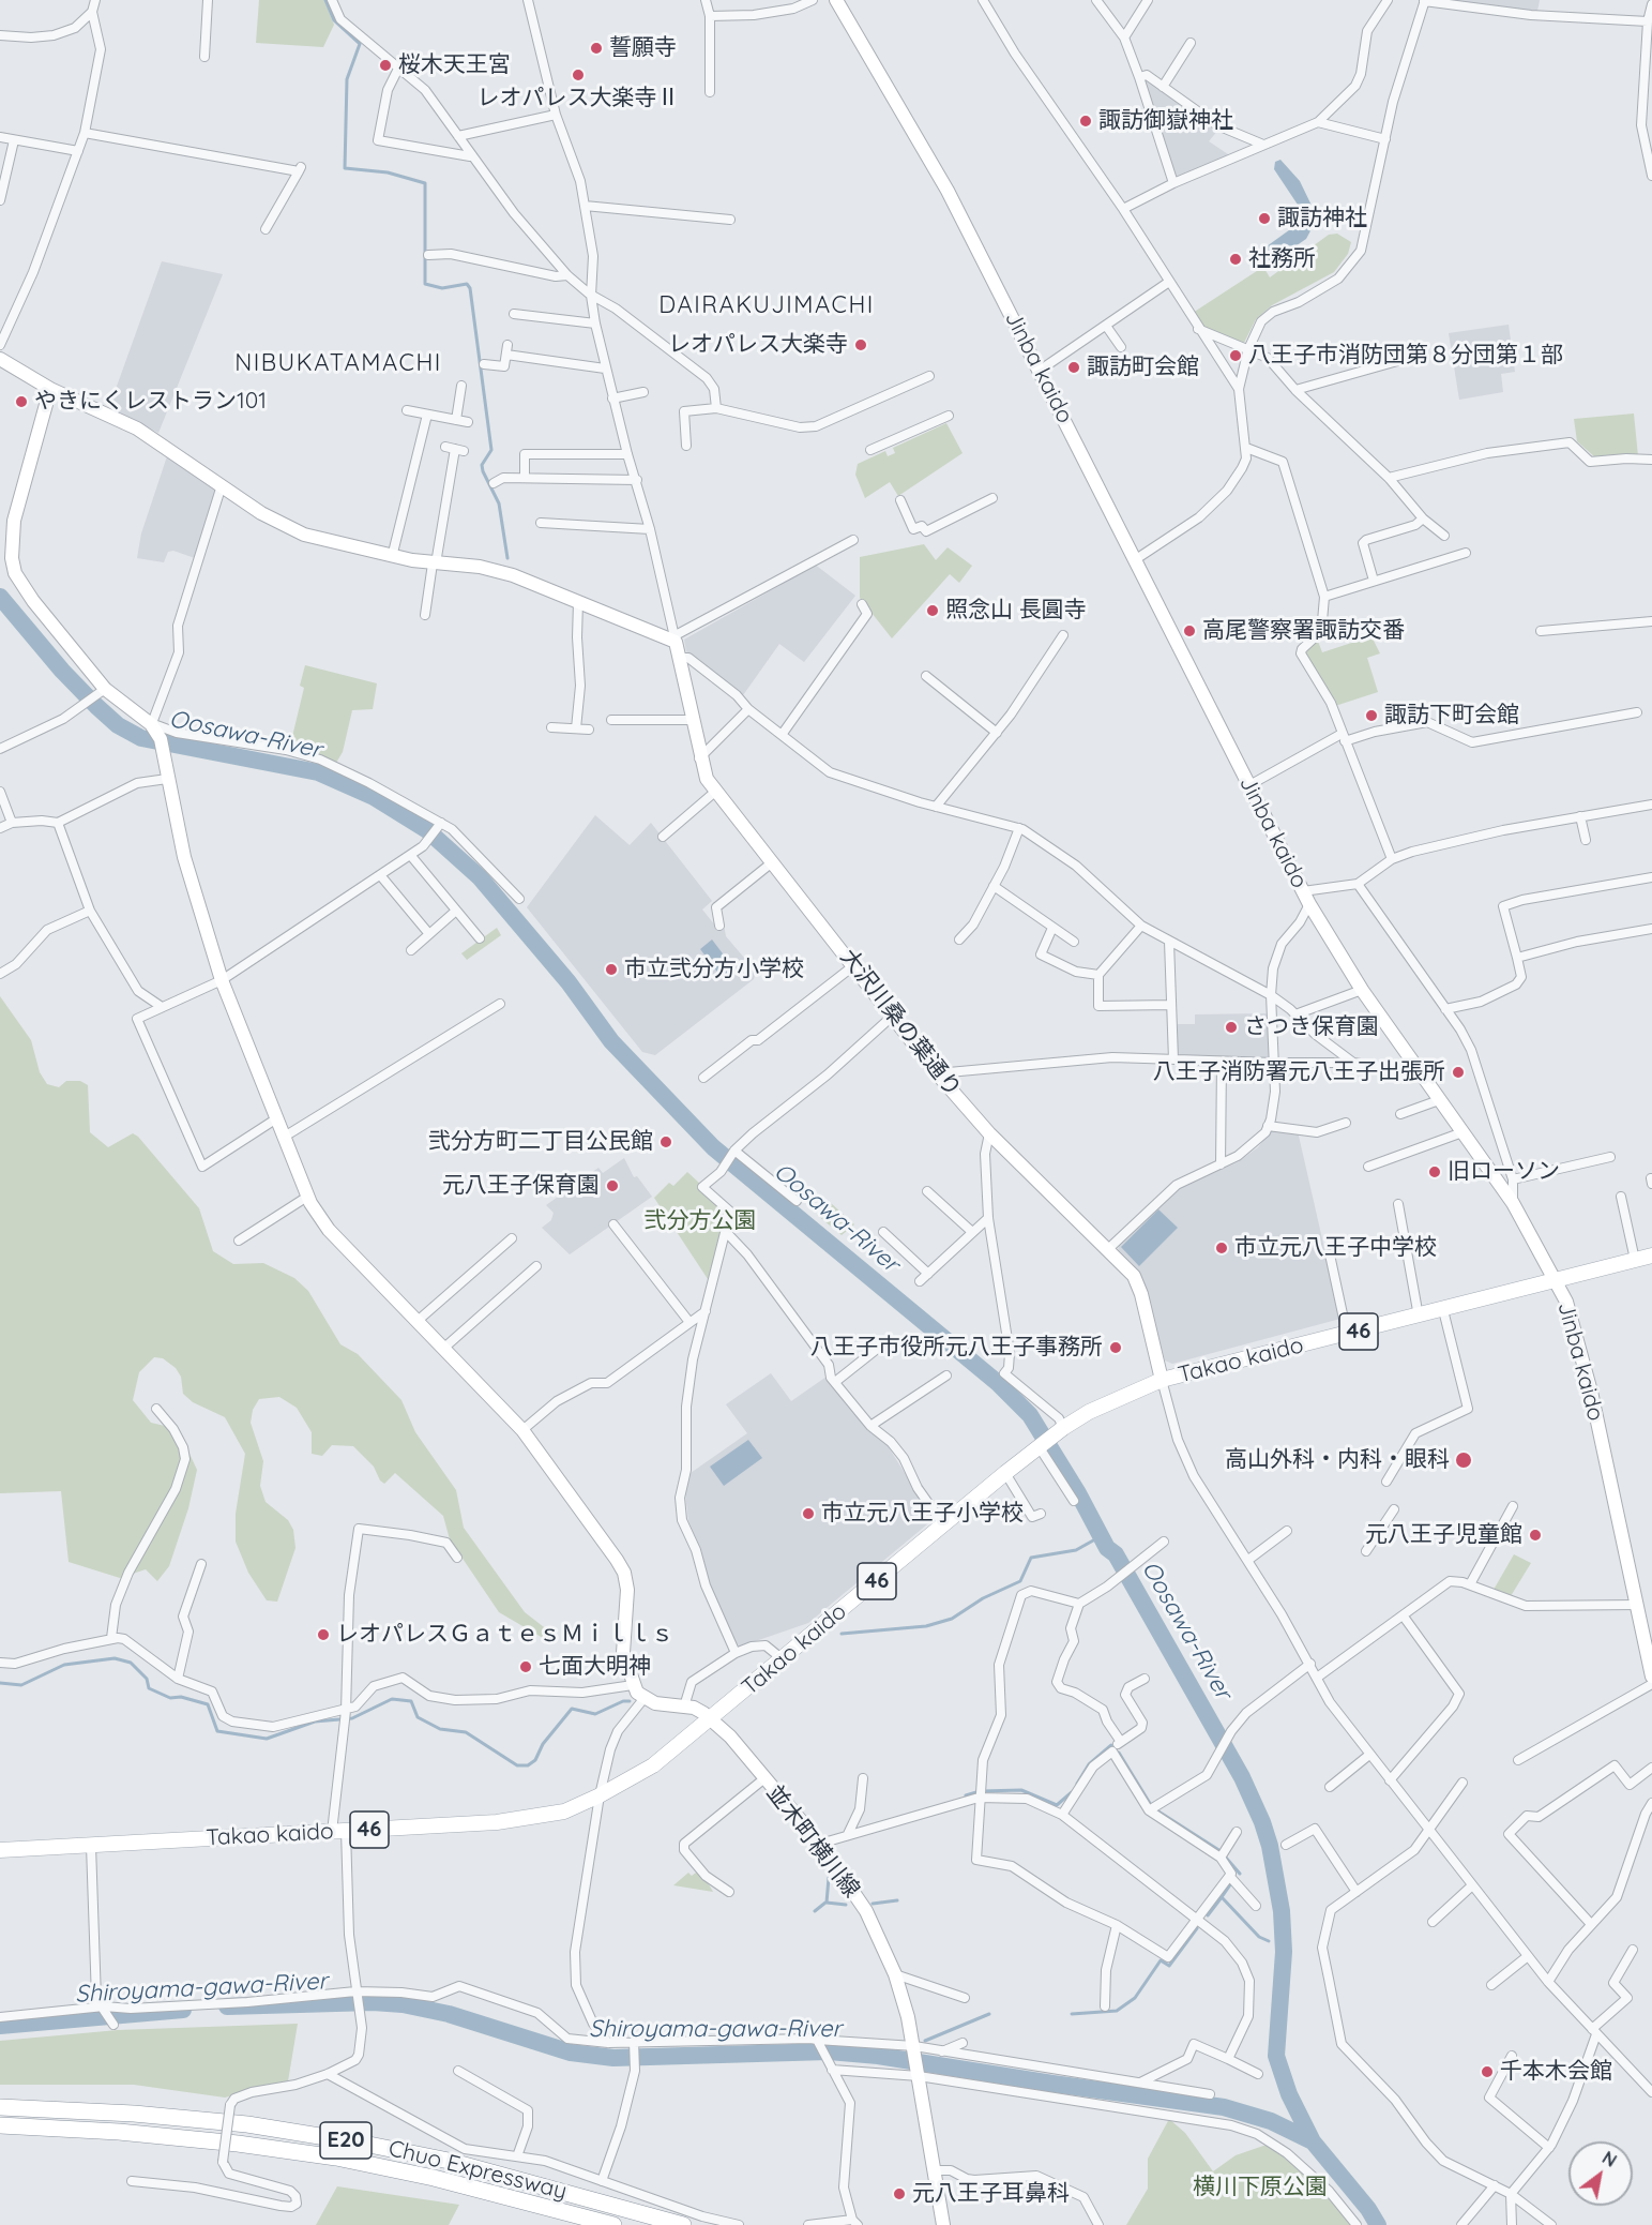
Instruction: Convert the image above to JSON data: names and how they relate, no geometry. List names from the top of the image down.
{
  "streets": {
    "highway": ["E20", "Chuo Expressway"],
    "main road": ["46", "Takao kaido"],
    "street": ["Jinba kaido", "大沢川桑の葉通り", "並木町横川線"]
  },
  "crossings": [
    ["Jinba kaido", "Takao kaido"],
    ["大沢川桑の葉通り", "Takao kaido"],
    ["Takao kaido", "並木町横川線"]
  ],
  "districts": ["DAIRAKUJIMACHI", "NIBUKATAMACHI"],
  "water": ["Oosawa-River", "Shiroyama-gawa-River"],
  "parks": ["弐分方公園", "横川下原公園"],
  "places": [
    "誓願寺",
    "桜木天王宮",
    "レオパレス大楽寺Ⅱ",
    "諏訪御嶽神社",
    "諏訪神社",
    "社務所",
    "レオパレス大楽寺",
    "八王子市消防団第８分団第１部",
    "諏訪町会館",
    "やきにくレストラン101",
    "照念山 長圓寺",
    "高尾警察署諏訪交番",
    "諏訪下町会館",
    "市立弐分方小学校",
    "さつき保育園",
    "八王子消防署元八王子出張所",
    "弐分方町二丁目公民館",
    "旧ローソン",
    "元八王子保育園",
    "市立元八王子中学校",
    "八王子市役所元八王子事務所",
    "高山外科・内科・眼科",
    "市立元八王子小学校",
    "元八王子児童館",
    "レオパレスＧａｔｅｓＭｉｌｌｓ",
    "七面大明神",
    "千本木会館",
    "元八王子耳鼻科"
  ],
  "north": "top right"
}
